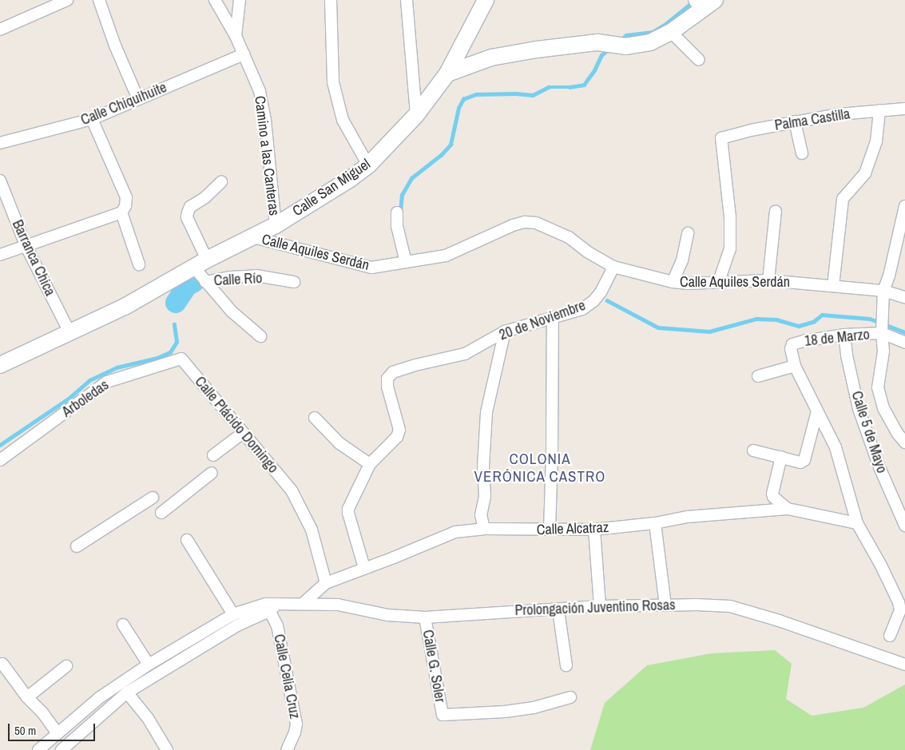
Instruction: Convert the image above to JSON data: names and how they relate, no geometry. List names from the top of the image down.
{
  "streets": {
    "street": [
      "Calle Chiquihuite",
      "Palma Castilla",
      "Camino a las Canteras",
      "Calle San Miguel",
      "Calle Aquiles Serdán",
      "Barranca Chica",
      "Calle Río",
      "20 de Noviembre",
      "18 de Marzo",
      "Arboledas",
      "Calle Plácido Domingo",
      "Calle 5 de Mayo",
      "Calle Alcatraz",
      "Prolongación Juventino Rosas",
      "Calle G. Soler",
      "Calle Celia Cruz"
    ]
  },
  "crossings": [
    ["Calle Chiquihuite", "Camino a las Canteras"],
    ["Palma Castilla", "Calle Aquiles Serdán"],
    ["Camino a las Canteras", "Calle San Miguel"],
    ["Calle San Miguel", "Calle Aquiles Serdán"],
    ["Calle San Miguel", "Barranca Chica"],
    ["Calle Aquiles Serdán", "20 de Noviembre"],
    ["18 de Marzo", "Calle 5 de Mayo"],
    ["Arboledas", "Calle Plácido Domingo"],
    ["Calle Plácido Domingo", "Calle Alcatraz"],
    ["Calle Alcatraz", "Prolongación Juventino Rosas"],
    ["Prolongación Juventino Rosas", "Calle G. Soler"],
    ["Prolongación Juventino Rosas", "Calle Celia Cruz"]
  ],
  "districts": ["COLONIA VERÓNICA CASTRO"],
  "scale_bar": "50 m"
}
